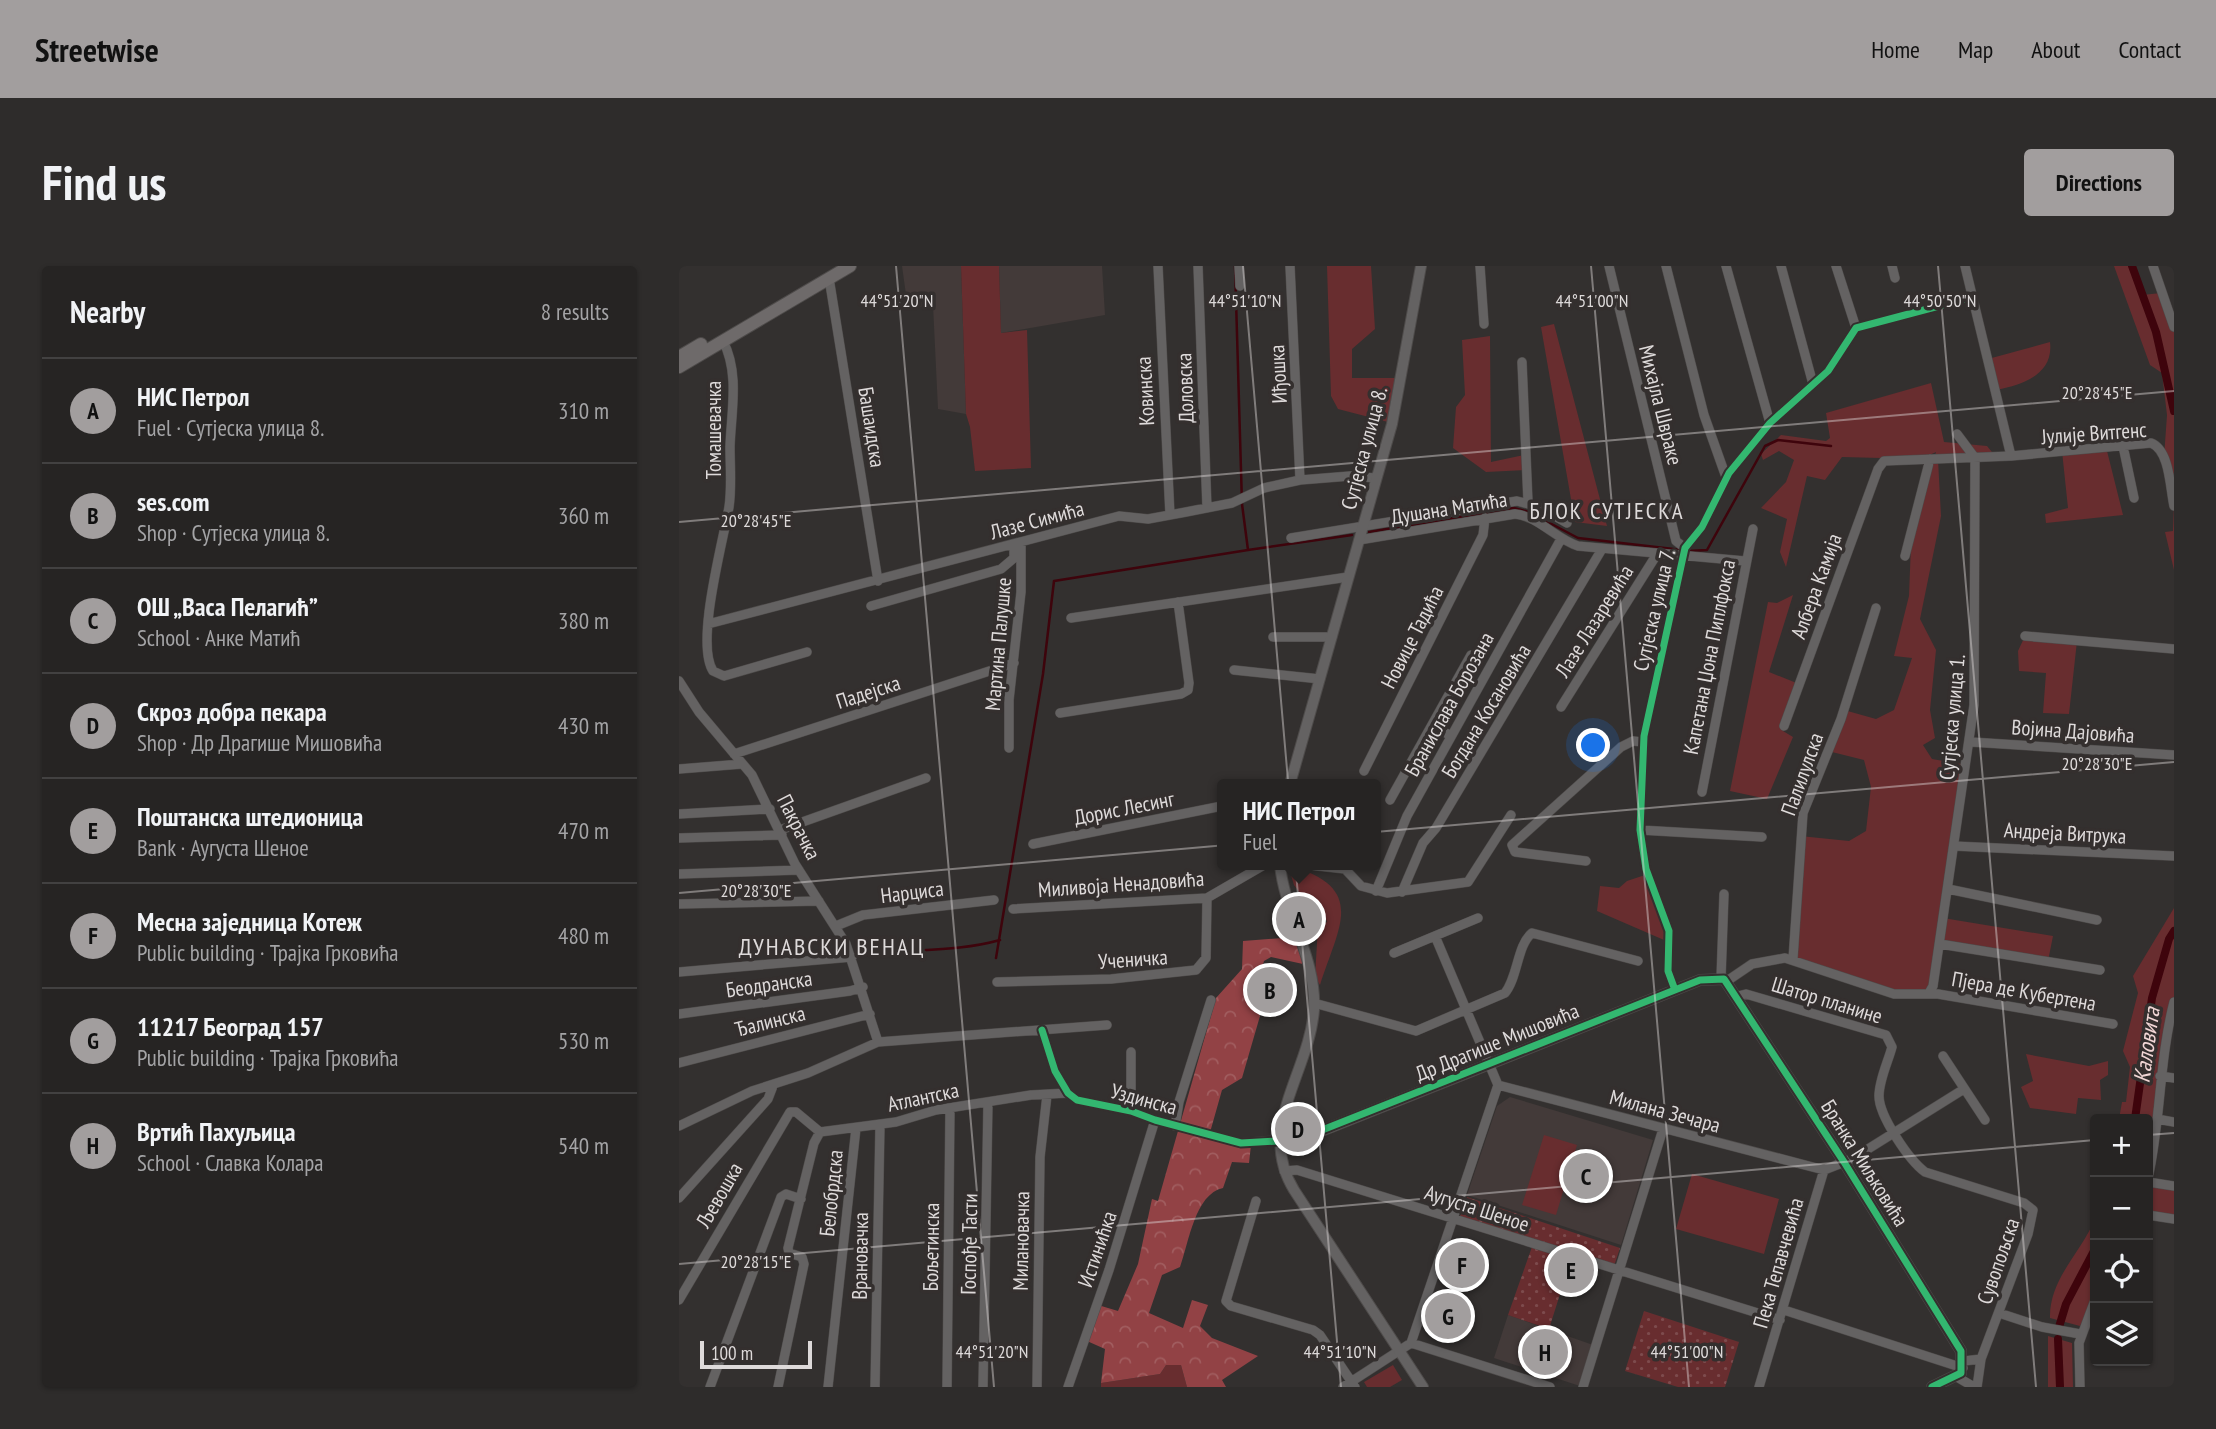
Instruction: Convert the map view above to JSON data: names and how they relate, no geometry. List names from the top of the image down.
{
  "streets": {
    "street": [
      "Иђошка",
      "Доловска",
      "Ковинска",
      "Михајла Швраке",
      "Башаидска",
      "Томашевачка",
      "Јулије Витгенс",
      "Сутјеска улица 8.",
      "Душана Матића",
      "Лазе Симића",
      "Албера Камија",
      "Сутјеска улица 7.",
      "Лазе Лазаревића",
      "Новице Тадића",
      "Мартина Палушке",
      "Капетана Џона Пиплфокса",
      "Падејска",
      "Бранислава Борозана",
      "Богдана Косановића",
      "Сутјеска улица 1.",
      "Војина Дајовића",
      "Палилулска",
      "Дорис Лесинг",
      "Пакрачка",
      "Андреја Витрука",
      "Миливоја Ненадовића",
      "Нарциса",
      "Ученичка",
      "Беодранска",
      "Пјера де Кубертена",
      "Шатор планине",
      "Ђалинска",
      "Др Драгише Мишовића",
      "Атлантска",
      "Уздинска",
      "Милана Зечара",
      "Бранка Миљковића",
      "Белобрдска",
      "Љевошка",
      "Аугуста Шеное",
      "Милановачка",
      "Госпође Тасти",
      "Бољетинска",
      "Истинићка",
      "Врановачка",
      "Сувопољска",
      "Пека Тепавчевића"
    ]
  },
  "crossings": [
    ["Иђошка", "Лазе Симића"],
    ["Доловска", "Лазе Симића"],
    ["Ковинска", "Лазе Симића"],
    ["Михајла Швраке", "Душана Матића"],
    ["Михајла Швраке", "Сутјеска улица 7."],
    ["Башаидска", "Лазе Симића"],
    ["Томашевачка", "Лазе Симића"],
    ["Сутјеска улица 8.", "Душана Матића"],
    ["Сутјеска улица 8.", "Лазе Симића"],
    ["Душана Матића", "Сутјеска улица 7."],
    ["Душана Матића", "Лазе Лазаревића"],
    ["Душана Матића", "Новице Тадића"],
    ["Душана Матића", "Капетана Џона Пиплфокса"],
    ["Душана Матића", "Бранислава Борозана"],
    ["Душана Матића", "Богдана Косановића"],
    ["Лазе Симића", "Мартина Палушке"],
    ["Сутјеска улица 7.", "Др Драгише Мишовића"],
    ["Мартина Палушке", "Падејска"],
    ["Падејска", "Пакрачка"],
    ["Сутјеска улица 1.", "Војина Дајовића"],
    ["Сутјеска улица 1.", "Андреја Витрука"],
    ["Сутјеска улица 1.", "Пјера де Кубертена"],
    ["Пакрачка", "Нарциса"],
    ["Пакрачка", "Беодранска"],
    ["Пакрачка", "Ђалинска"],
    ["Миливоја Ненадовића", "Ученичка"],
    ["Шатор планине", "Бранка Миљковића"],
    ["Шатор планине", "Сувопољска"],
    ["Др Драгише Мишовића", "Уздинска"],
    ["Др Драгише Мишовића", "Бранка Миљковића"],
    ["Атлантска", "Уздинска"],
    ["Атлантска", "Белобрдска"],
    ["Атлантска", "Љевошка"],
    ["Атлантска", "Милановачка"],
    ["Атлантска", "Госпође Тасти"],
    ["Атлантска", "Бољетинска"],
    ["Атлантска", "Врановачка"],
    ["Уздинска", "Истинићка"],
    ["Милана Зечара", "Пека Тепавчевића"],
    ["Аугуста Шеное", "Пека Тепавчевића"]
  ],
  "districts": ["БЛОК СУТЈЕСКА", "ДУНАВСКИ ВЕНАЦ"],
  "water": ["Каловита"],
  "scale_bar": "100 m",
  "page": {
    "header": "Streetwise",
    "nav": [
      "Home",
      "Map",
      "About",
      "Contact"
    ],
    "buttons": "Directions",
    "title": "Find us",
    "heading": ["Nearby", "8 results"],
    "list": [
      {
        "mark": "A",
        "name": "НИС Петрол",
        "note": "Fuel · Сутјеска улица 8.",
        "value": "310 m"
      },
      {
        "mark": "B",
        "name": "ses.com",
        "note": "Shop · Сутјеска улица 8.",
        "value": "360 m"
      },
      {
        "mark": "C",
        "name": "ОШ „Васа Пелагић”",
        "note": "School · Анке Матић",
        "value": "380 m"
      },
      {
        "mark": "D",
        "name": "Скроз добра пекара",
        "note": "Shop · Др Драгише Мишовића",
        "value": "430 m"
      },
      {
        "mark": "E",
        "name": "Поштанска штедионица",
        "note": "Bank · Аугуста Шеное",
        "value": "470 m"
      },
      {
        "mark": "F",
        "name": "Месна заједница Котеж",
        "note": "Public building · Трајка Грковића",
        "value": "480 m"
      },
      {
        "mark": "G",
        "name": "11217 Београд 157",
        "note": "Public building · Трајка Грковића",
        "value": "530 m"
      },
      {
        "mark": "H",
        "name": "Вртић Пахуљица",
        "note": "School · Славка Колара",
        "value": "540 m"
      }
    ],
    "popup": ["НИС Петрол", "Fuel"],
    "pins": [
      "A",
      "B",
      "D",
      "C",
      "F",
      "E",
      "G",
      "H"
    ],
    "map_buttons": ["+", "−"],
    "scale": "100 m"
  },
  "coordinates": [
    "44°51'20\"N",
    "44°51'10\"N",
    "44°51'00\"N",
    "44°50'50\"N",
    "20°28'45\"E",
    "20°28'30\"E",
    "20°28'15\"E"
  ]
}
